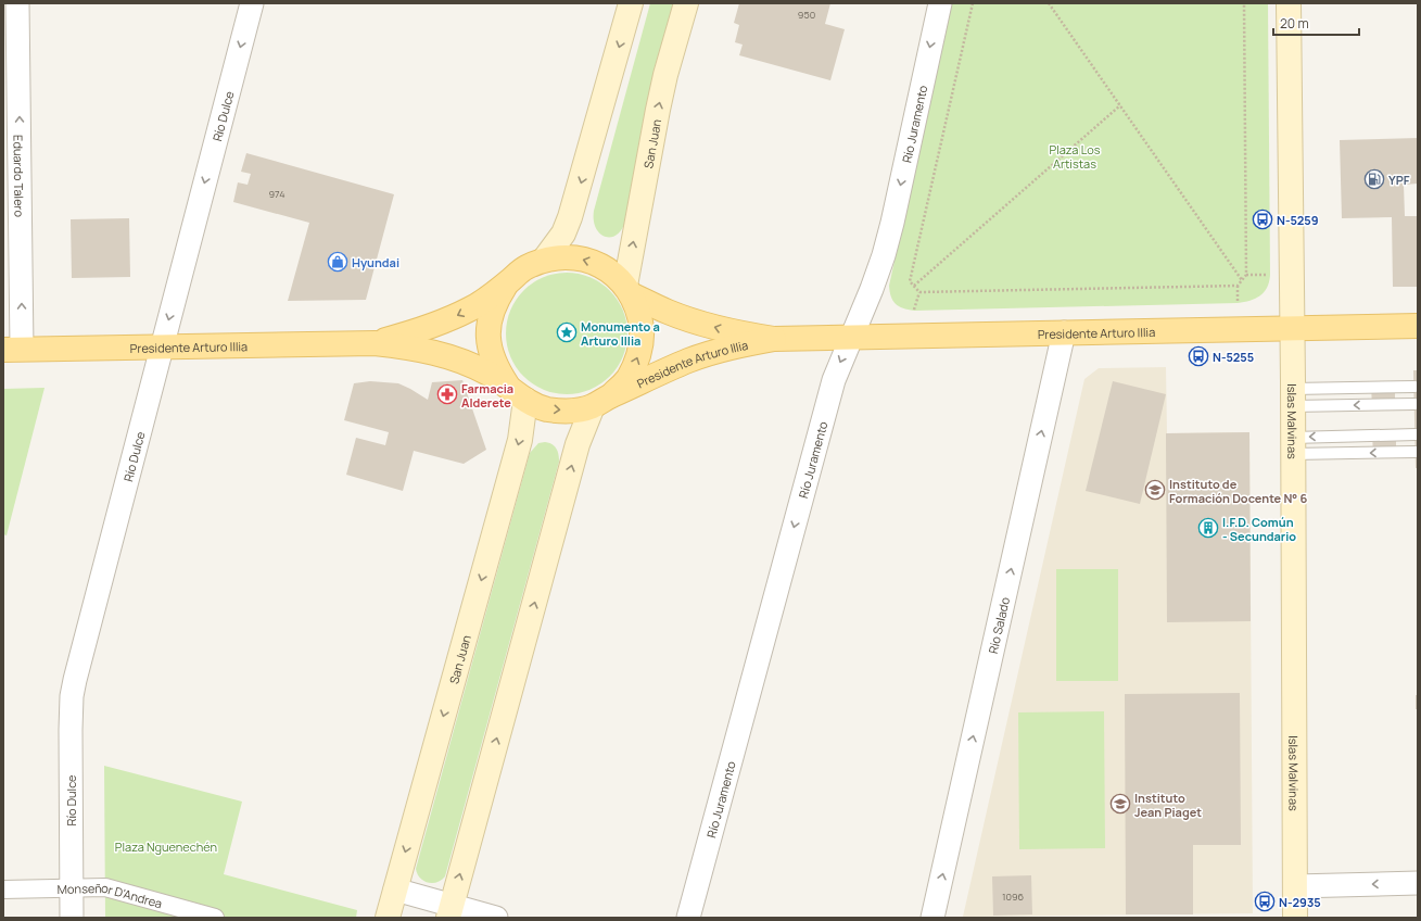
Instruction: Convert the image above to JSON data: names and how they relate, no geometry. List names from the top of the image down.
{
  "streets": {
    "main road": ["San Juan", "Presidente Arturo Illia", "Islas Malvinas"],
    "street": [
      "Río Dulce",
      "Río Juramento",
      "Eduardo Talero",
      "Río Salado",
      "Monseñor D'Andrea"
    ]
  },
  "crossings": [
    ["Río Dulce", "Presidente Arturo Illia"],
    ["Río Dulce", "Monseñor D'Andrea"],
    ["Río Juramento", "Presidente Arturo Illia"],
    ["San Juan", "Presidente Arturo Illia"],
    ["Eduardo Talero", "Presidente Arturo Illia"],
    ["Presidente Arturo Illia", "Islas Malvinas"],
    ["Presidente Arturo Illia", "Río Salado"]
  ],
  "one_way": [
    "Río Dulce",
    "Río Juramento",
    "Eduardo Talero",
    "Río Salado"
  ],
  "parks": ["Plaza Los Artistas", "Plaza Nguenechén"],
  "places": {
    "fuel station": ["YPF"],
    "bus stop": ["N-5259", "N-5255", "N-2935"],
    "shop": ["Hyundai"],
    "place": ["Monumento a Arturo Illia"],
    "pharmacy": ["Farmacia Alderete"],
    "school or university": ["Instituto de Formación Docente N° 6", "Instituto Jean Piaget"],
    "building": ["I.F.D. Común - Secundario"]
  },
  "house_numbers": ["950", "974", "1096"],
  "scale_bar": "20 m"
}
